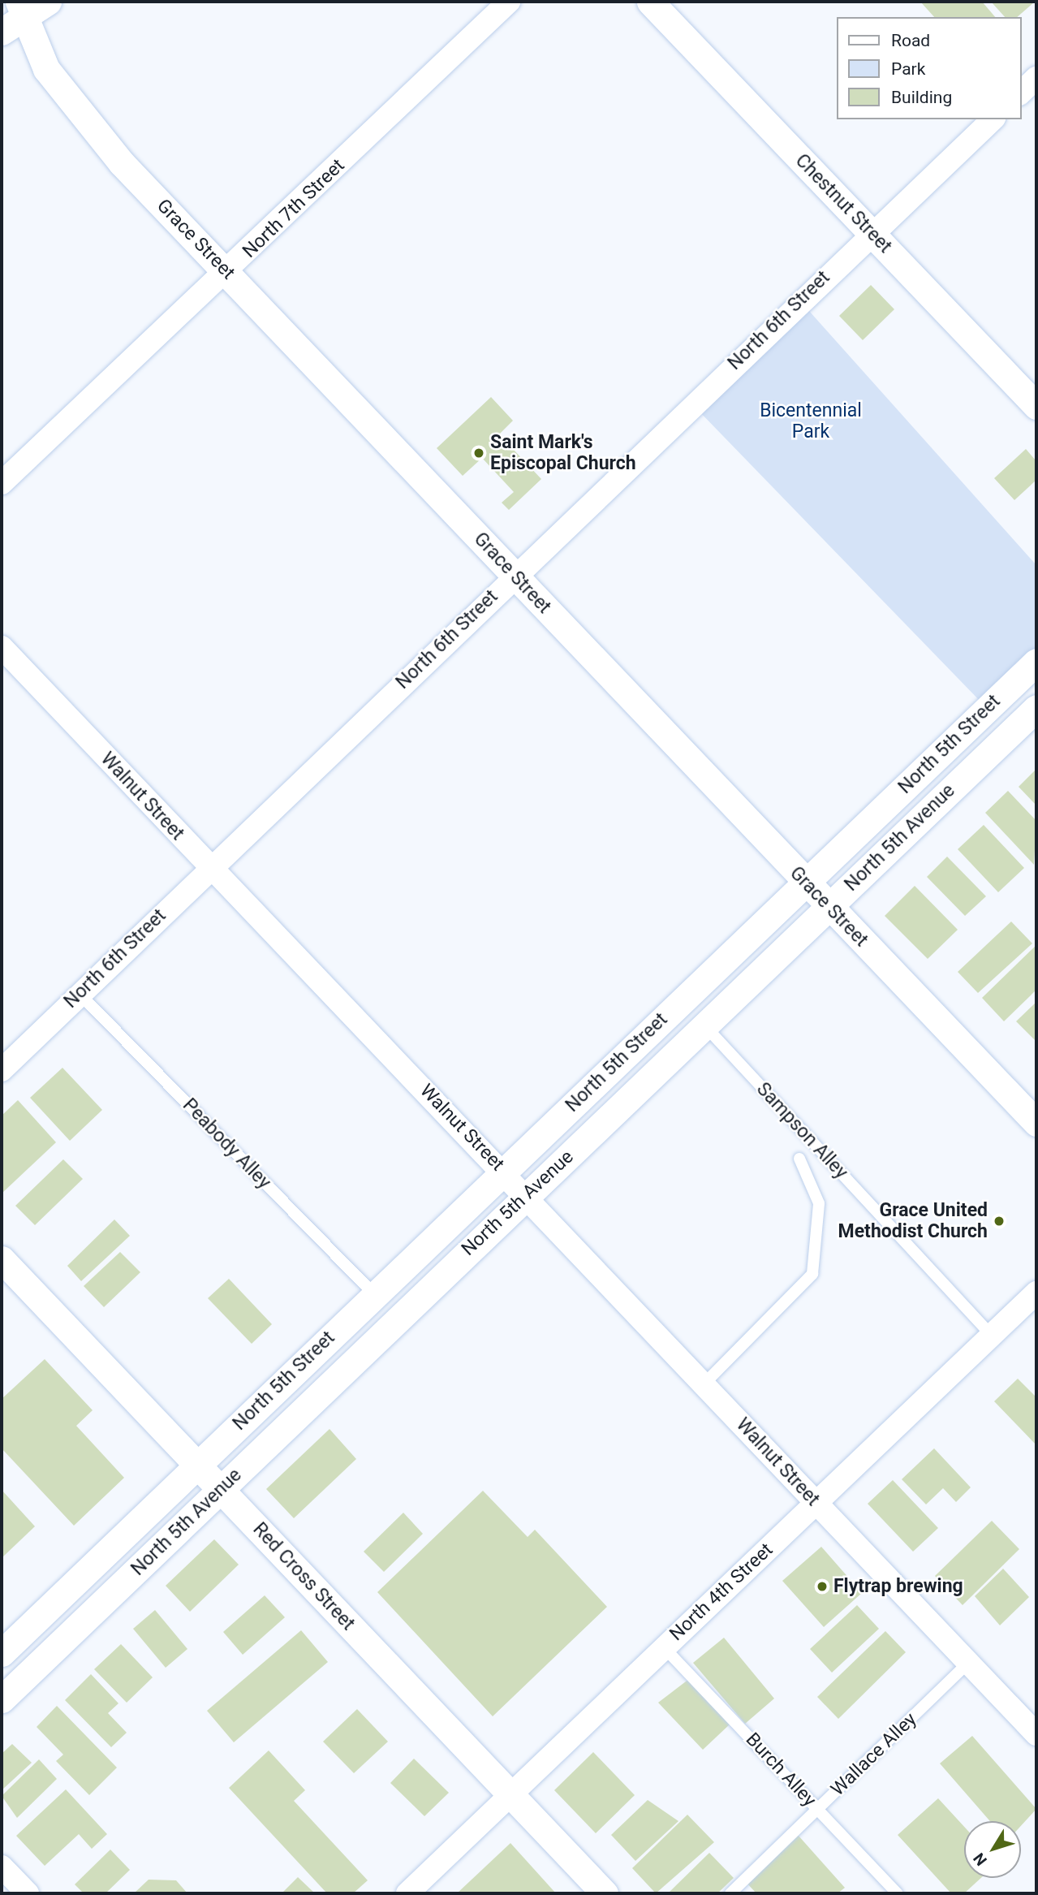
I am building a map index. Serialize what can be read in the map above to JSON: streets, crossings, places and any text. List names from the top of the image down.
{
  "streets": {
    "street": [
      "Chestnut Street",
      "North 7th Street",
      "Grace Street",
      "North 6th Street",
      "North 5th Street",
      "Walnut Street",
      "North 5th Avenue",
      "Red Cross Street",
      "North 4th Street"
    ],
    "lane": [
      "Sampson Alley",
      "Peabody Alley",
      "Wallace Alley",
      "Burch Alley"
    ]
  },
  "crossings": [
    ["Chestnut Street", "North 6th Street"],
    ["North 7th Street", "Grace Street"],
    ["Grace Street", "North 6th Street"],
    ["Grace Street", "North 5th Street"],
    ["Grace Street", "North 5th Avenue"],
    ["North 6th Street", "Walnut Street"],
    ["North 6th Street", "Peabody Alley"],
    ["North 5th Street", "Walnut Street"],
    ["North 5th Street", "North 5th Avenue"],
    ["North 5th Street", "Peabody Alley"],
    ["North 5th Street", "Red Cross Street"],
    ["Walnut Street", "North 5th Avenue"],
    ["Walnut Street", "North 4th Street"],
    ["Walnut Street", "Wallace Alley"],
    ["North 5th Avenue", "Sampson Alley"],
    ["North 5th Avenue", "Red Cross Street"],
    ["Sampson Alley", "North 4th Street"],
    ["Red Cross Street", "North 4th Street"],
    ["North 4th Street", "Burch Alley"],
    ["Wallace Alley", "Burch Alley"]
  ],
  "parks": ["Bicentennial Park"],
  "places": ["Saint Mark's Episcopal Church", "Grace United Methodist Church", "Flytrap brewing"],
  "legend": ["Road", "Park", "Building"],
  "north": "bottom left"
}
